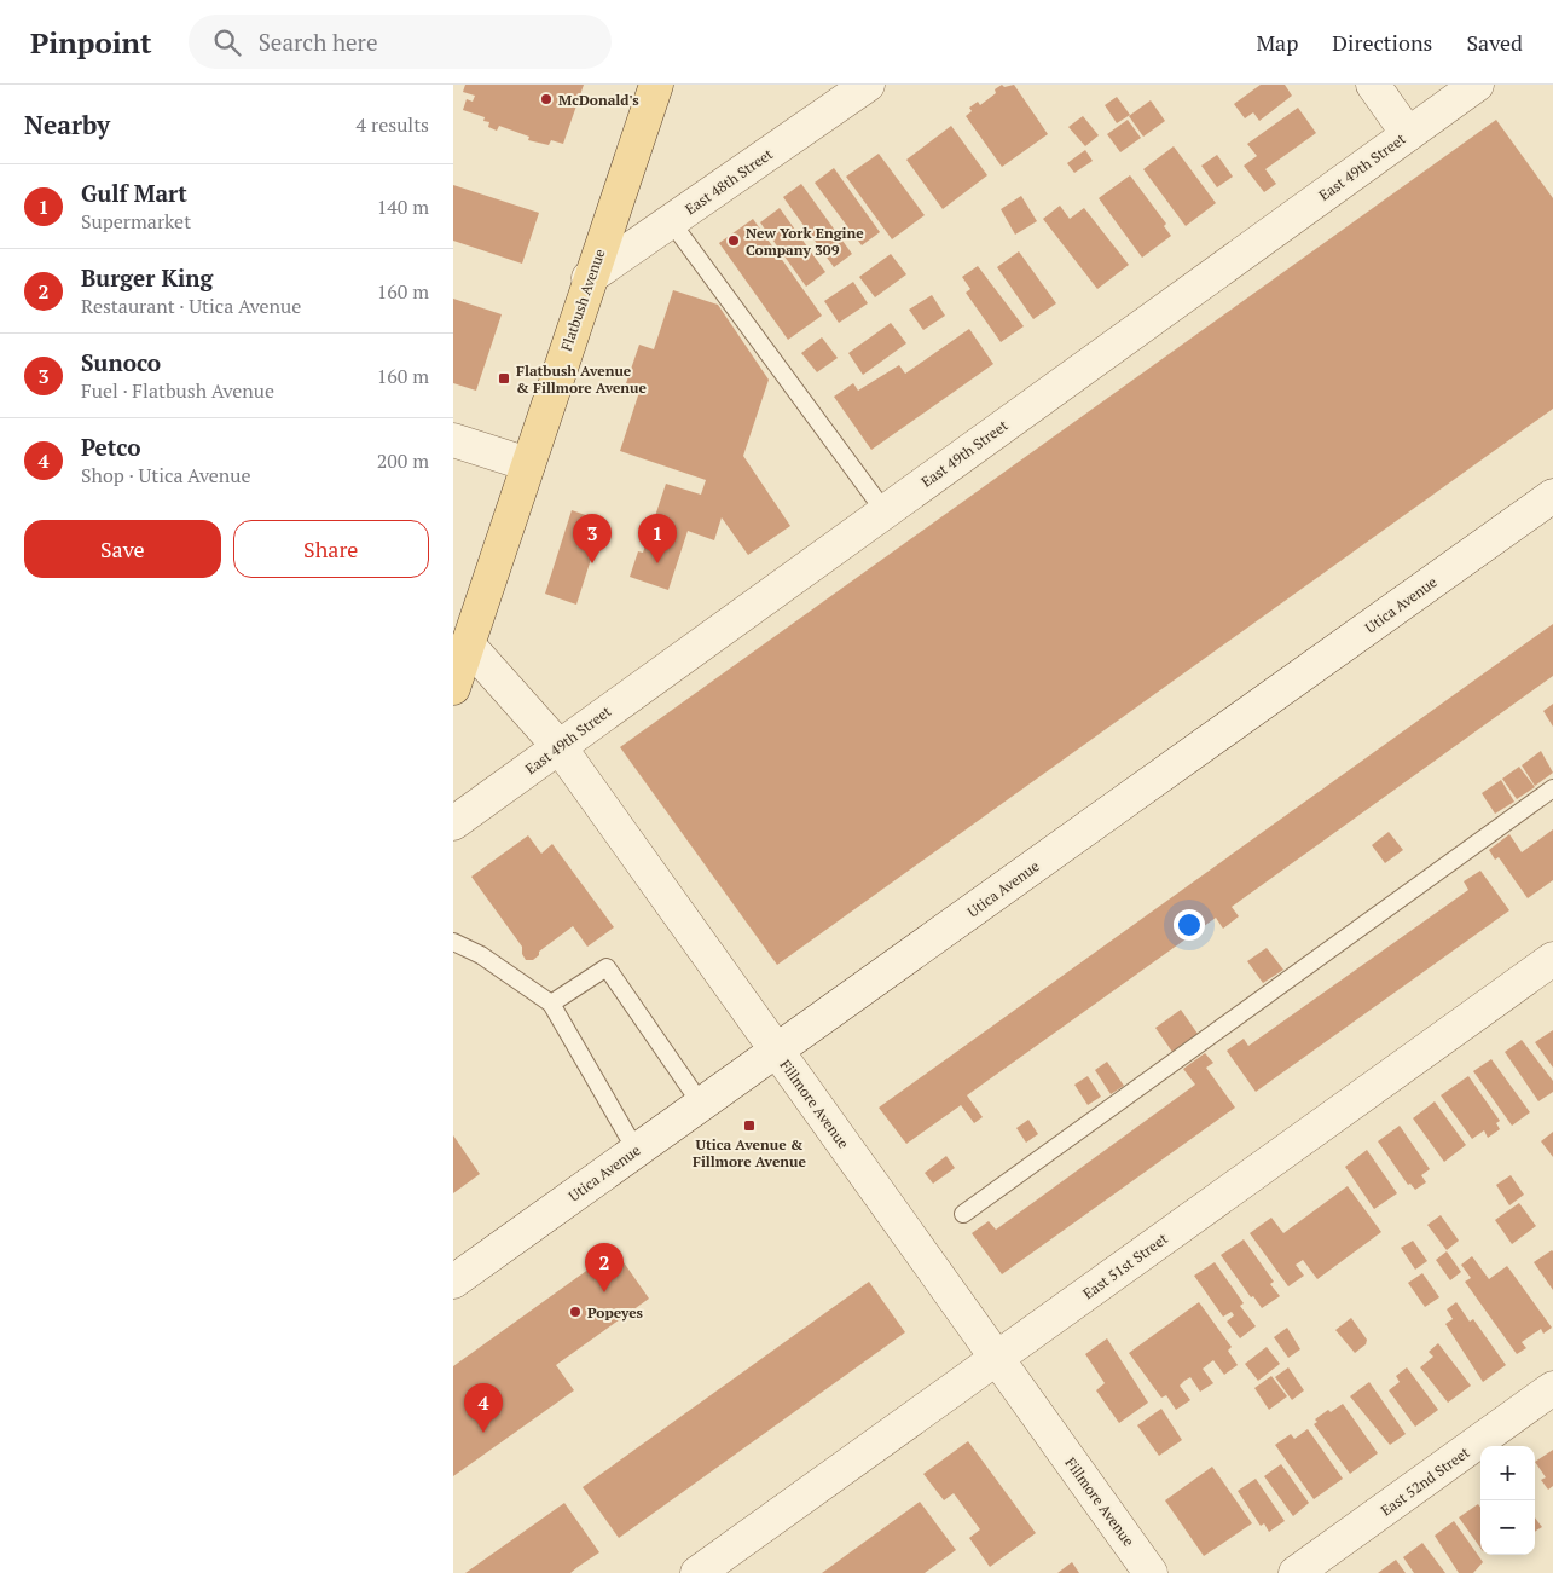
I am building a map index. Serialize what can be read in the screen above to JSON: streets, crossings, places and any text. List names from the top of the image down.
{
  "streets": {
    "main road": ["Flatbush Avenue"],
    "street": [
      "East 49th Street",
      "East 48th Street",
      "Utica Avenue",
      "Fillmore Avenue",
      "East 51st Street",
      "East 52nd Street"
    ]
  },
  "crossings": [
    ["East 49th Street", "Fillmore Avenue"],
    ["East 48th Street", "Flatbush Avenue"],
    ["Flatbush Avenue", "Fillmore Avenue"],
    ["Utica Avenue", "Fillmore Avenue"],
    ["Fillmore Avenue", "East 51st Street"]
  ],
  "places": {
    "other": ["McDonald's", "New York Engine Company 309", "Popeyes"],
    "transit": ["Flatbush Avenue & Fillmore Avenue", "Utica Avenue & Fillmore Avenue"]
  },
  "page": {
    "header": "Pinpoint",
    "search": "Search here",
    "nav": ["Map", "Directions", "Saved"],
    "heading": ["Nearby", "4 results"],
    "list": [
      {
        "mark": "1",
        "name": "Gulf Mart",
        "note": "Supermarket",
        "value": "140 m"
      },
      {
        "mark": "2",
        "name": "Burger King",
        "note": "Restaurant · Utica Avenue",
        "value": "160 m"
      },
      {
        "mark": "3",
        "name": "Sunoco",
        "note": "Fuel · Flatbush Avenue",
        "value": "160 m"
      },
      {
        "mark": "4",
        "name": "Petco",
        "note": "Shop · Utica Avenue",
        "value": "200 m"
      }
    ],
    "buttons": ["Save", "Share"],
    "pins": [
      "1",
      "3",
      "2",
      "4"
    ],
    "map_buttons": ["+", "−"]
  }
}
